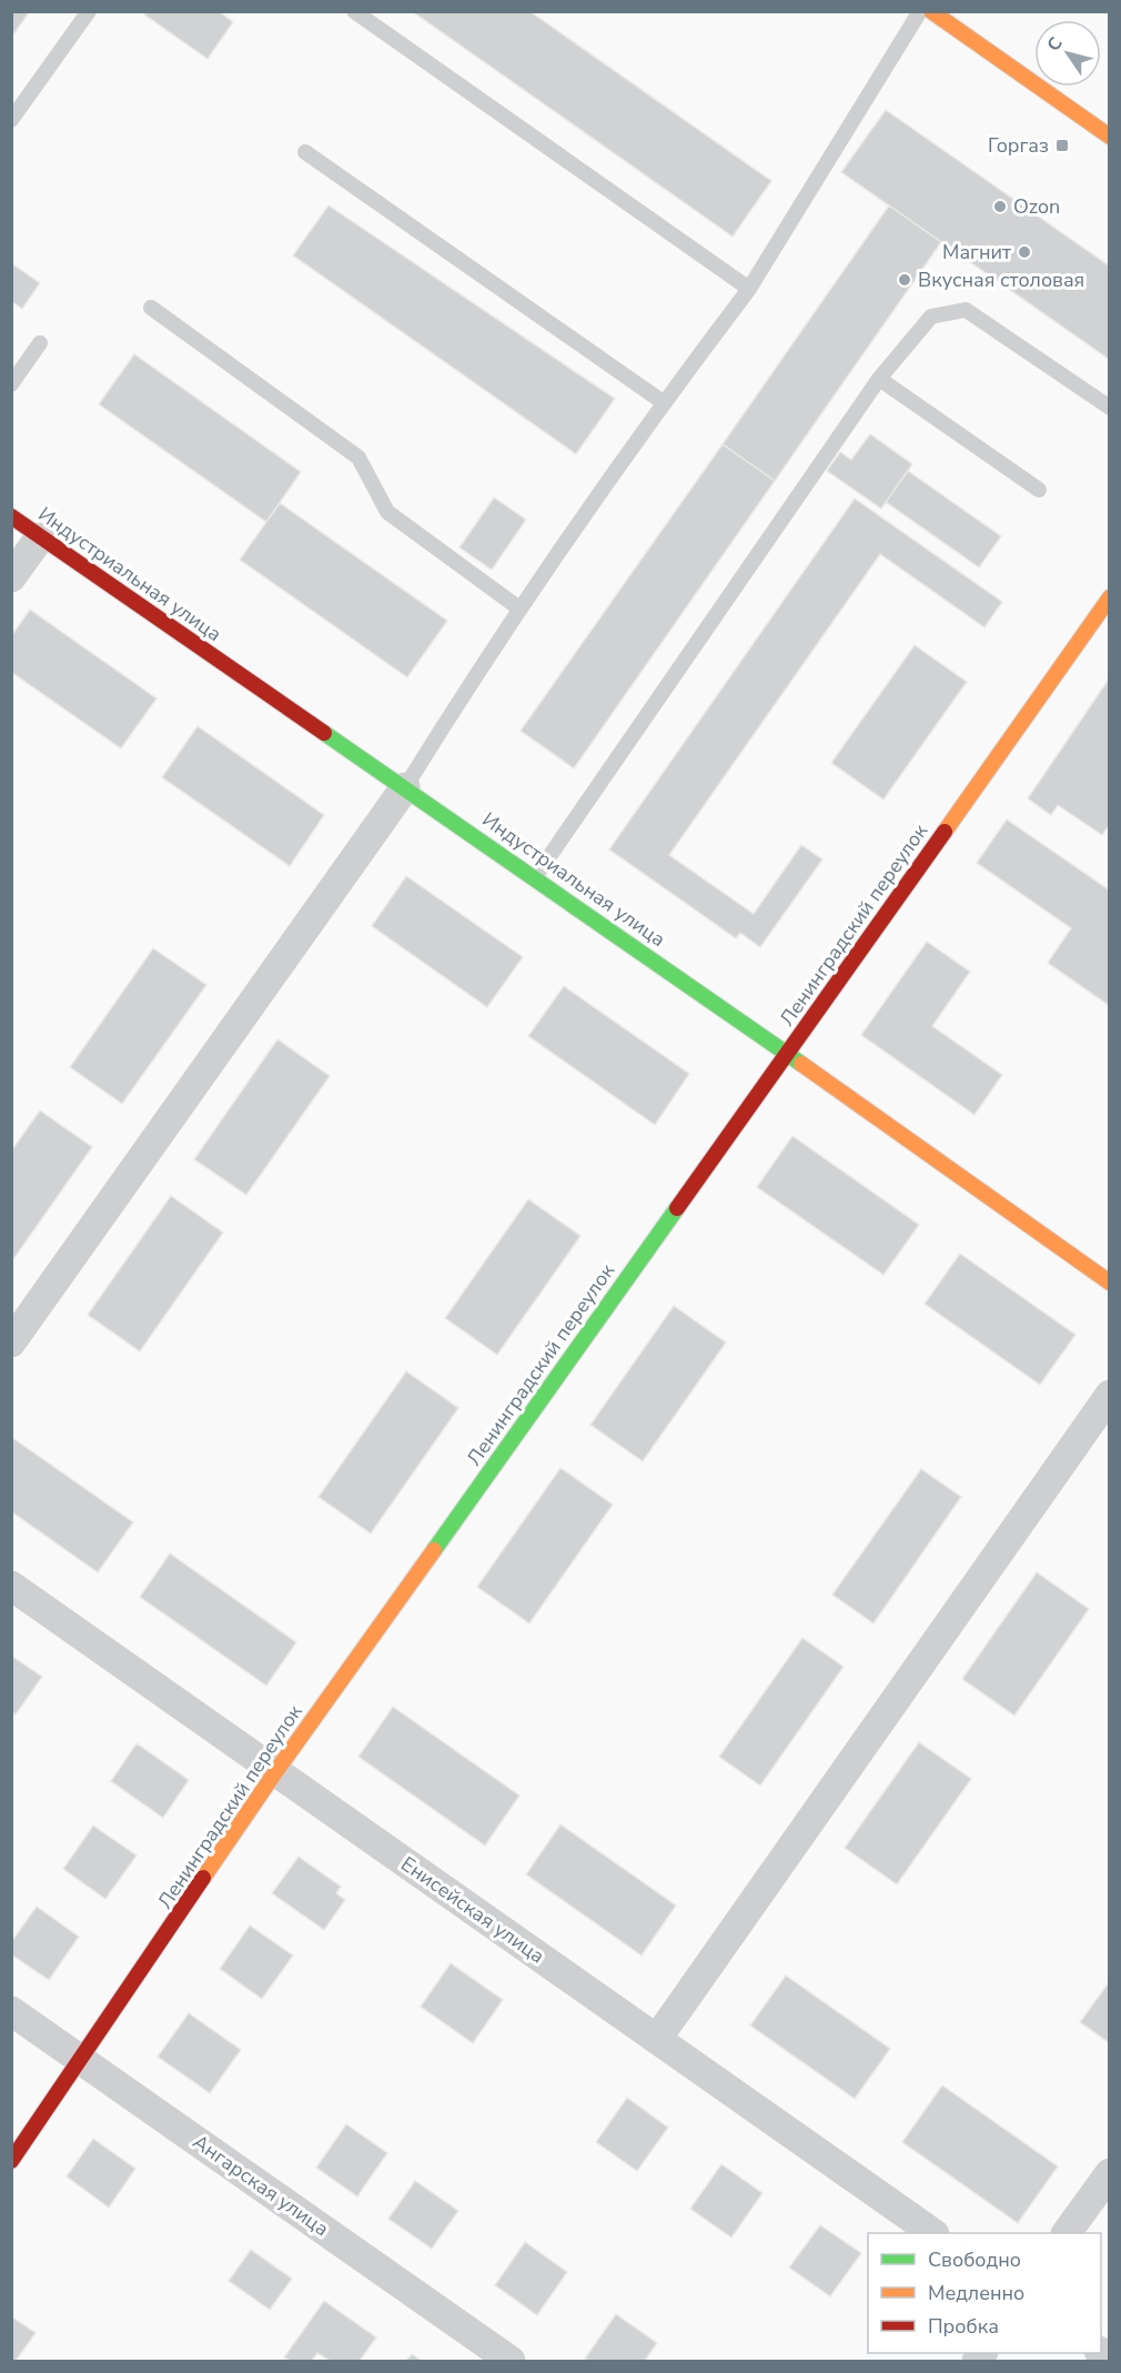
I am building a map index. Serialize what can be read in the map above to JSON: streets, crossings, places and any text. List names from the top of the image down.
{
  "streets": {
    "street": [
      "Индустриальная улица",
      "Ленинградский переулок",
      "Енисейская улица",
      "Ангарская улица"
    ]
  },
  "crossings": [
    ["Индустриальная улица", "Ленинградский переулок"],
    ["Ленинградский переулок", "Енисейская улица"],
    ["Ленинградский переулок", "Ангарская улица"]
  ],
  "places": {
    "transit": ["Горгаз"],
    "other": ["Ozon", "Магнит", "Вкусная столовая"]
  },
  "legend": ["Свободно", "Медленно", "Пробка"],
  "north": "top left"
}
